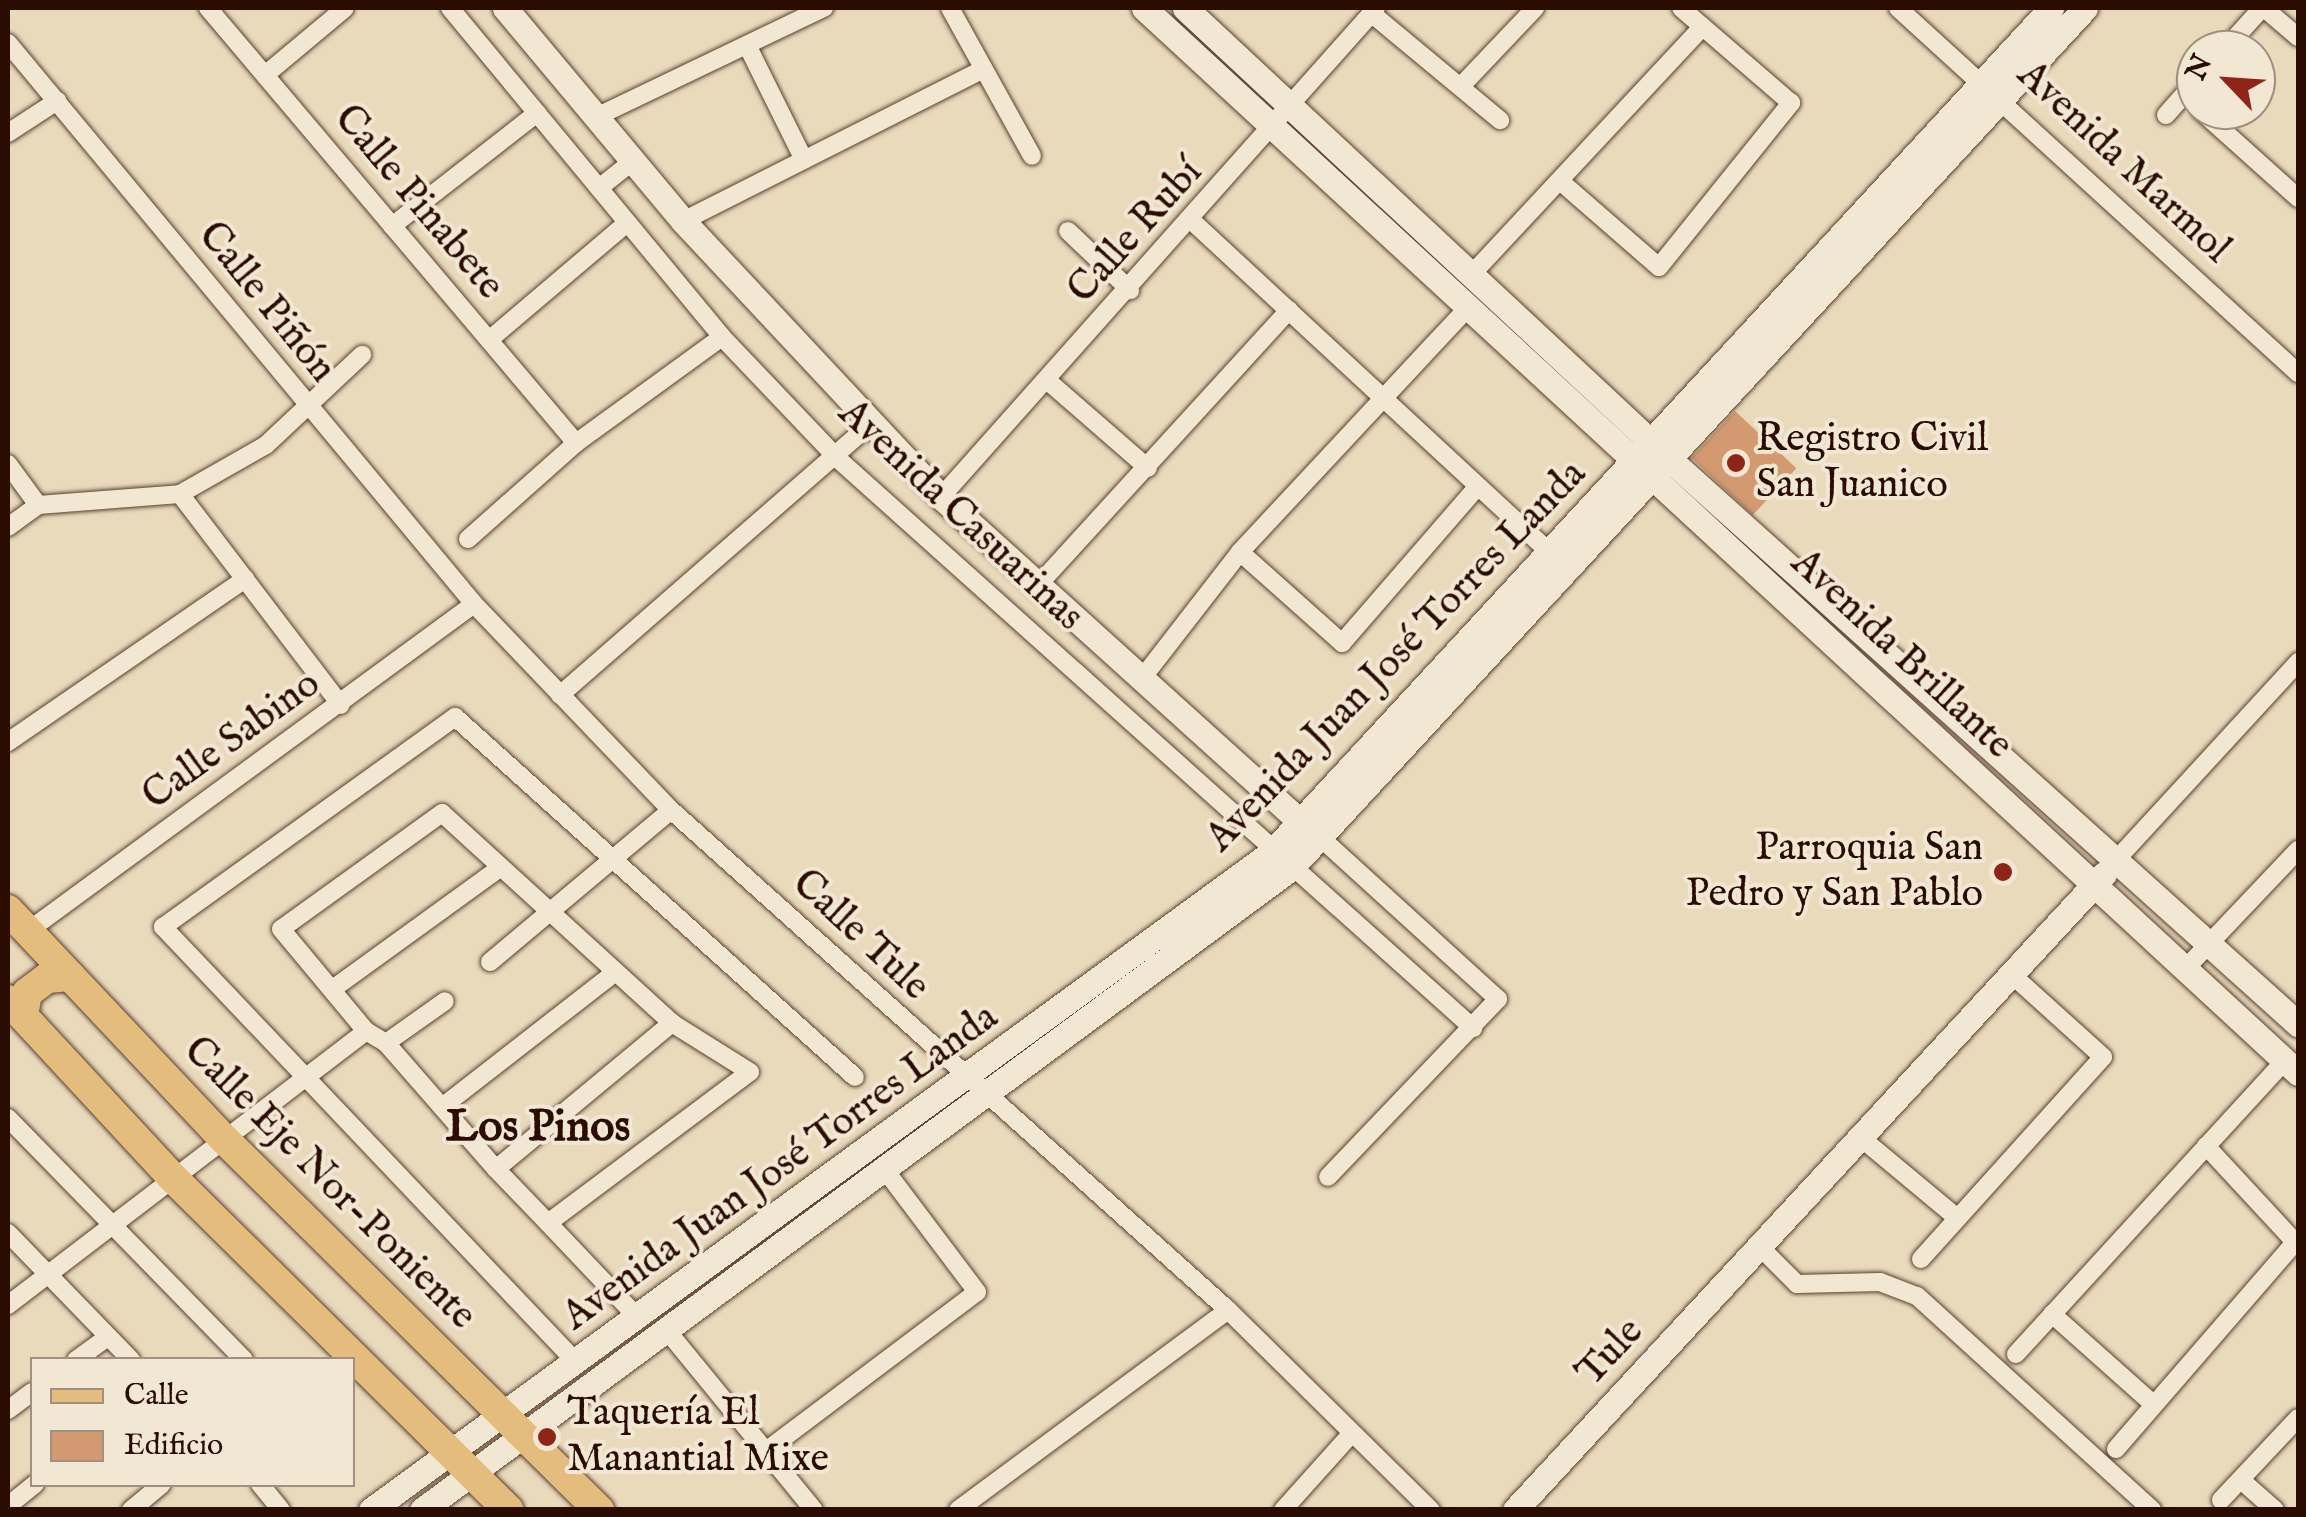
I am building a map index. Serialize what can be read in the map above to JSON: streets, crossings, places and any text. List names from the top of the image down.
{
  "streets": {
    "main road": [
      "Avenida Casuarinas",
      "Avenida Brillante",
      "Avenida Juan José Torres Landa",
      "Calle Eje Nor-Poniente",
      "Tule"
    ],
    "street": [
      "Avenida Marmol",
      "Calle Pinabete",
      "Calle Rubí",
      "Calle Piñón",
      "Calle Sabino",
      "Calle Tule"
    ]
  },
  "crossings": [
    ["Avenida Marmol", "Avenida Juan José Torres Landa"],
    ["Calle Rubí", "Avenida Casuarinas"],
    ["Calle Rubí", "Avenida Brillante"],
    ["Calle Piñón", "Calle Sabino"],
    ["Calle Piñón", "Calle Tule"],
    ["Avenida Casuarinas", "Avenida Juan José Torres Landa"],
    ["Avenida Brillante", "Avenida Juan José Torres Landa"],
    ["Avenida Brillante", "Tule"],
    ["Avenida Juan José Torres Landa", "Calle Tule"],
    ["Avenida Juan José Torres Landa", "Calle Eje Nor-Poniente"],
    ["Calle Sabino", "Calle Tule"],
    ["Calle Sabino", "Calle Eje Nor-Poniente"]
  ],
  "districts": ["Los Pinos"],
  "places": ["Registro Civil San Juanico", "Parroquia San Pedro y San Pablo", "Taquería El Manantial Mixe"],
  "legend": ["Calle", "Edificio"],
  "north": "top left"
}
